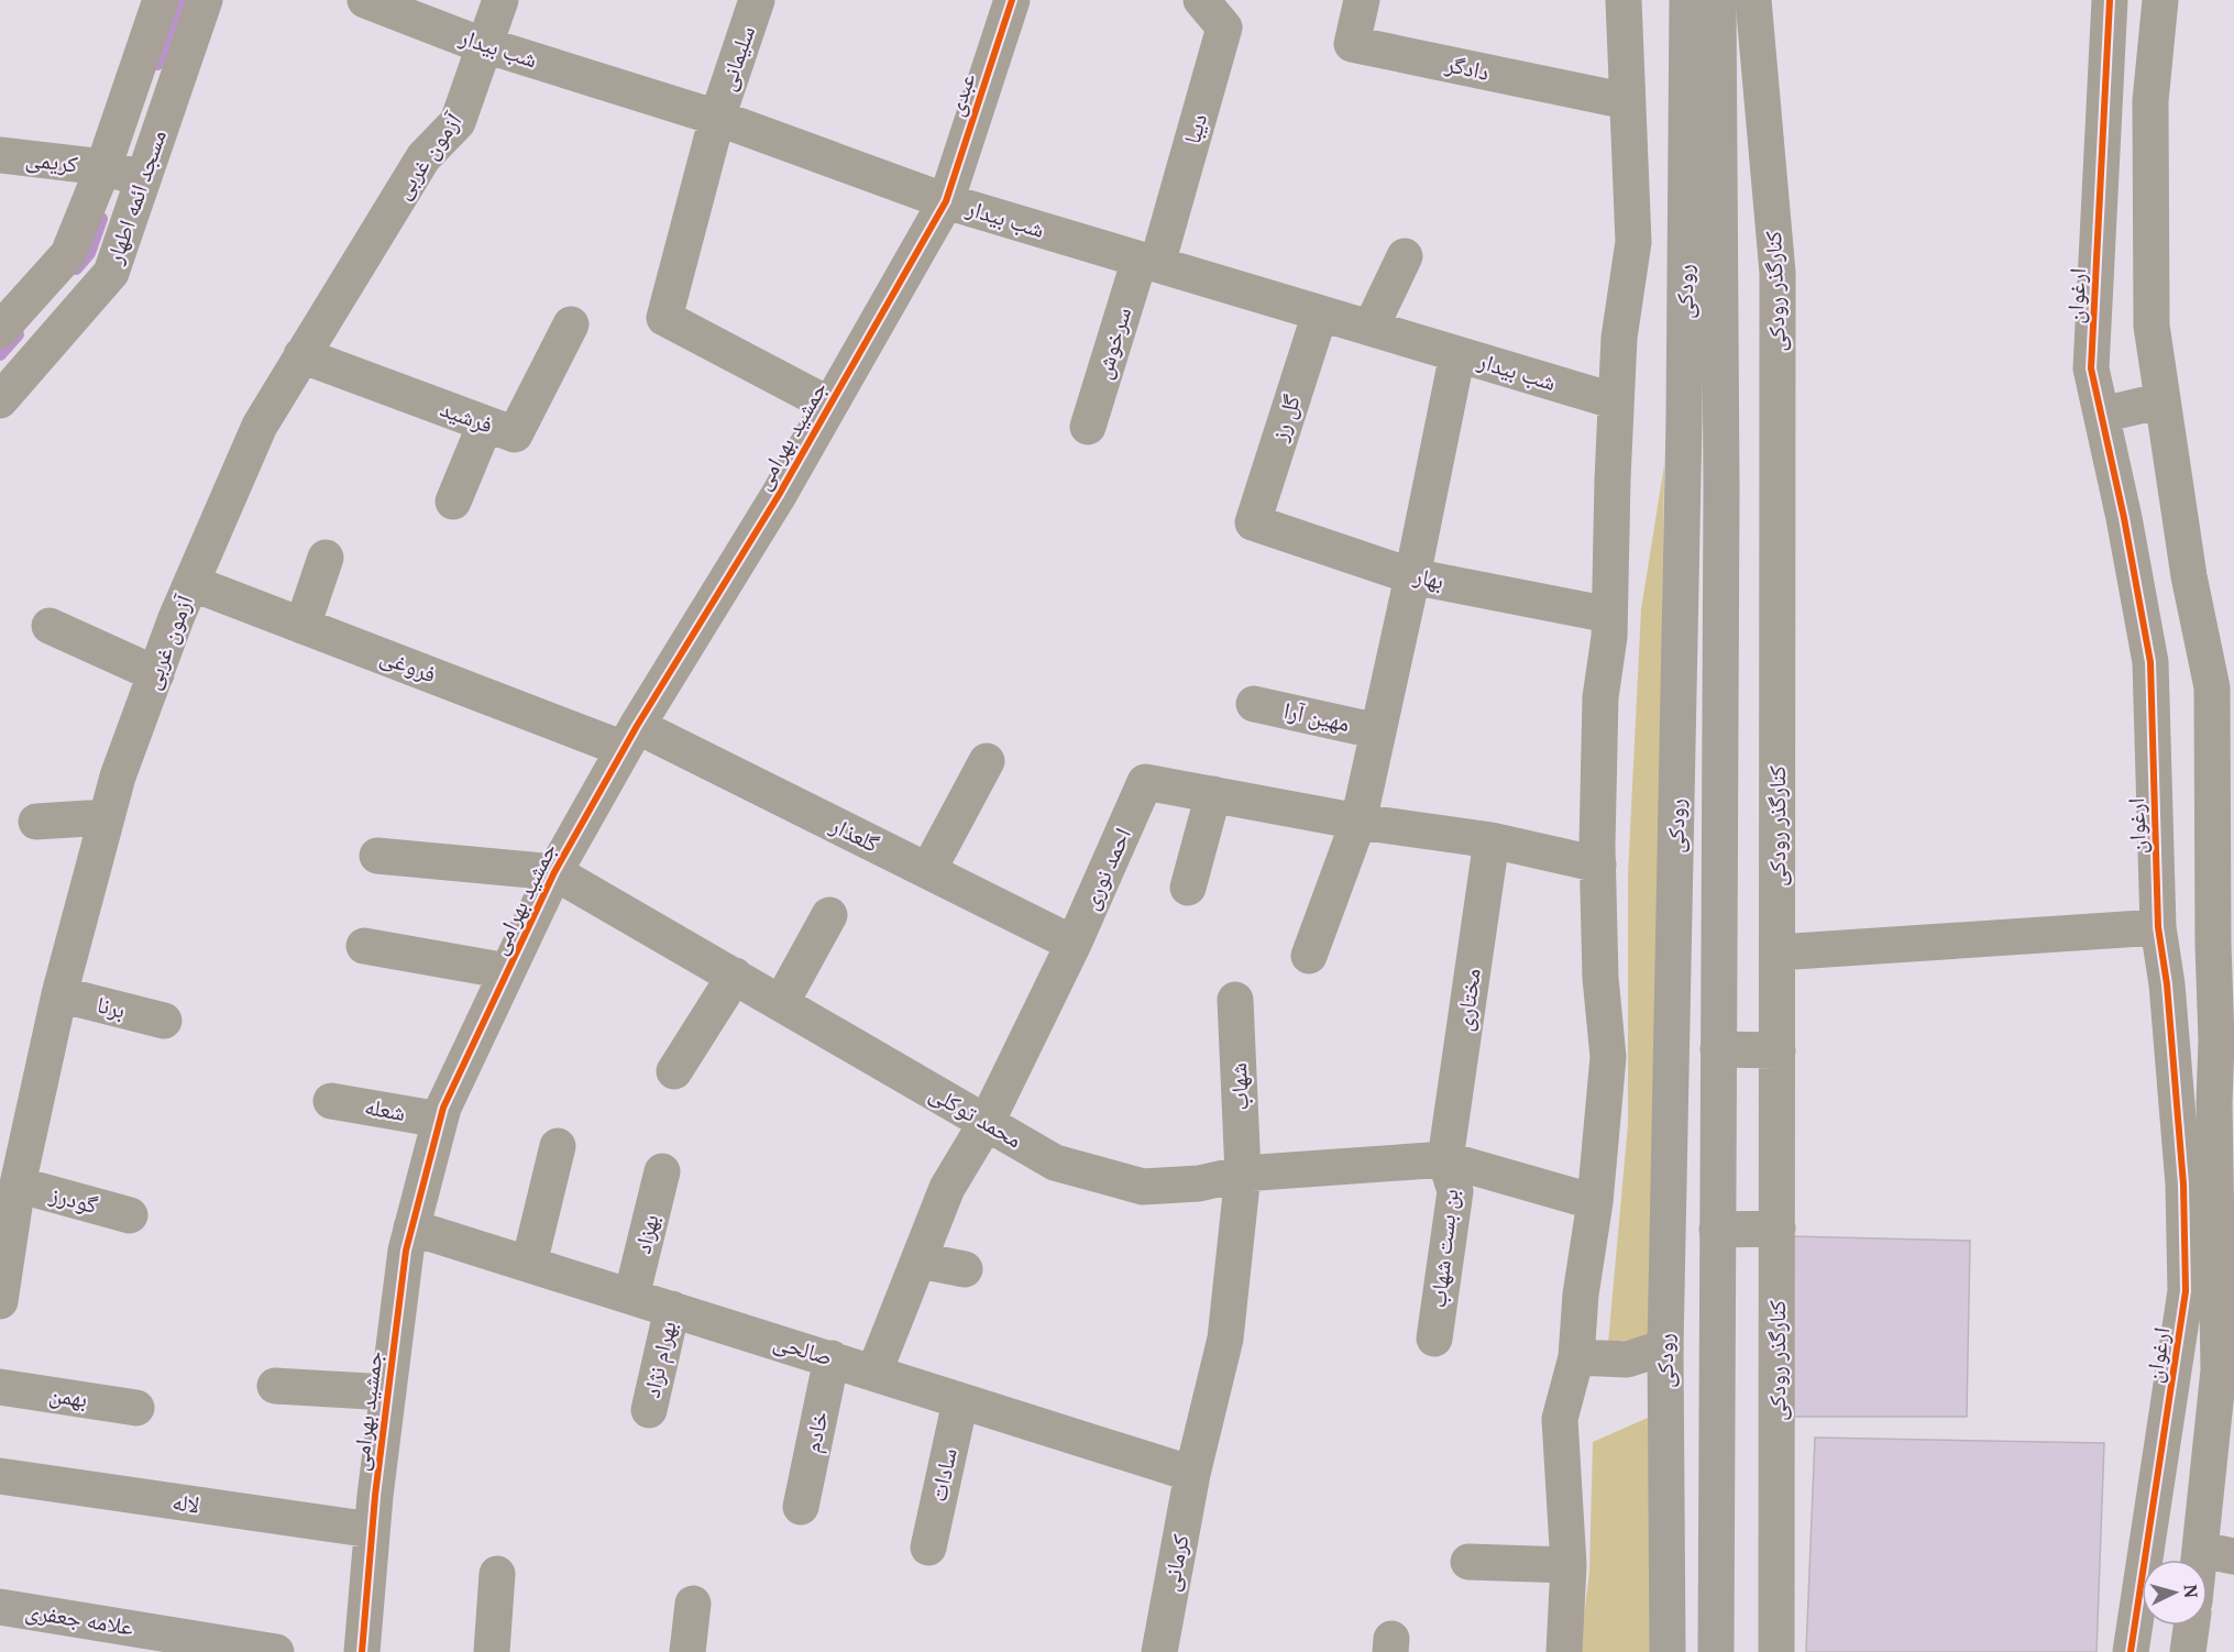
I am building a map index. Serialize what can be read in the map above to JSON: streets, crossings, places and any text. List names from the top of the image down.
{
  "streets": {
    "main road": ["رودکی", "علامه جعفری"],
    "street": [
      "شب بیدار",
      "سلیمانی",
      "دادگر",
      "عبدی",
      "دیبا",
      "آزمون غربی",
      "کریمی",
      "مسجد ائمه اطهار",
      "کنارگذر رودکی",
      "ارغوان",
      "سرخوش",
      "فرشید",
      "گل رز",
      "جمشید بهرامی",
      "بهار",
      "فروغی",
      "مهین آرا",
      "گلعذار",
      "احمد نوری",
      "مختاری",
      "برنا",
      "شهاب",
      "شعله",
      "محمد توکلی",
      "گودرز",
      "بهزاد",
      "بن بست شهاب",
      "صالحی",
      "بهرام نژاد",
      "بهمن",
      "خادم",
      "سادات",
      "لاله",
      "کرمانی"
    ]
  },
  "crossings": [
    ["شب بیدار", "سلیمانی"],
    ["شب بیدار", "عبدی"],
    ["شب بیدار", "دیبا"],
    ["شب بیدار", "آزمون غربی"],
    ["شب بیدار", "سرخوش"],
    ["شب بیدار", "گل رز"],
    ["شب بیدار", "جمشید بهرامی"],
    ["سلیمانی", "جمشید بهرامی"],
    ["عبدی", "جمشید بهرامی"],
    ["دیبا", "سرخوش"],
    ["آزمون غربی", "فرشید"],
    ["آزمون غربی", "فروغی"],
    ["آزمون غربی", "برنا"],
    ["آزمون غربی", "گودرز"],
    ["کریمی", "مسجد ائمه اطهار"],
    ["گل رز", "بهار"],
    ["جمشید بهرامی", "فروغی"],
    ["جمشید بهرامی", "گلعذار"],
    ["جمشید بهرامی", "شعله"],
    ["جمشید بهرامی", "محمد توکلی"],
    ["جمشید بهرامی", "صالحی"],
    ["جمشید بهرامی", "لاله"],
    ["فروغی", "گلعذار"],
    ["گلعذار", "احمد نوری"],
    ["احمد نوری", "مختاری"],
    ["احمد نوری", "محمد توکلی"],
    ["احمد نوری", "صالحی"],
    ["مختاری", "محمد توکلی"],
    ["مختاری", "بن بست شهاب"],
    ["شهاب", "محمد توکلی"],
    ["شهاب", "صالحی"],
    ["شهاب", "کرمانی"],
    ["محمد توکلی", "بن بست شهاب"],
    ["بهزاد", "صالحی"],
    ["صالحی", "بهرام نژاد"],
    ["صالحی", "خادم"],
    ["صالحی", "سادات"],
    ["صالحی", "کرمانی"]
  ],
  "north": "right"
}
